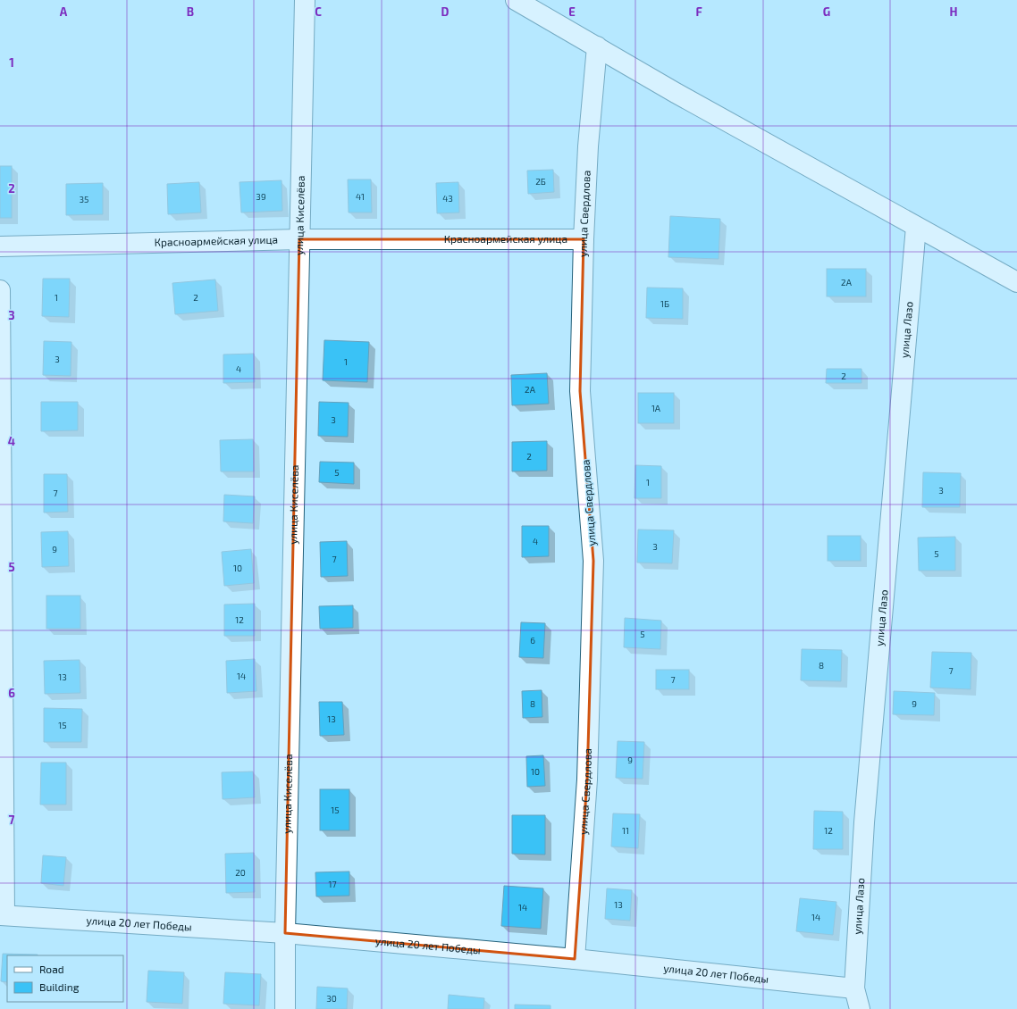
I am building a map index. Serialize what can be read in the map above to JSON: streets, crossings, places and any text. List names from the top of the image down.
{
  "streets": {
    "street": [
      "улица Свердлова",
      "улица Киселёва",
      "Красноармейская улица",
      "улица Лазо",
      "улица 20 лет Победы"
    ]
  },
  "crossings": [
    ["улица Свердлова", "Красноармейская улица"],
    ["улица Свердлова", "улица 20 лет Победы"],
    ["улица Киселёва", "Красноармейская улица"],
    ["улица Киселёва", "улица 20 лет Победы"],
    ["улица Лазо", "улица 20 лет Победы"]
  ],
  "house_numbers": [
    "2Б",
    "39",
    "41",
    "43",
    "35",
    "2А",
    "1",
    "2",
    "1Б",
    "3",
    "1",
    "4",
    "2",
    "2А",
    "1А",
    "3",
    "2",
    "5",
    "1",
    "3",
    "7",
    "4",
    "3",
    "9",
    "5",
    "7",
    "10",
    "12",
    "5",
    "6",
    "8",
    "7",
    "14",
    "13",
    "7",
    "8",
    "9",
    "13",
    "15",
    "9",
    "10",
    "15",
    "11",
    "12",
    "20",
    "17",
    "13",
    "14",
    "14",
    "30"
  ],
  "legend": ["Road", "Building"],
  "grid": {
    "columns": [
      "A",
      "B",
      "C",
      "D",
      "E",
      "F",
      "G",
      "H"
    ],
    "rows": [
      "1",
      "2",
      "3",
      "4",
      "5",
      "6",
      "7"
    ]
  }
}
